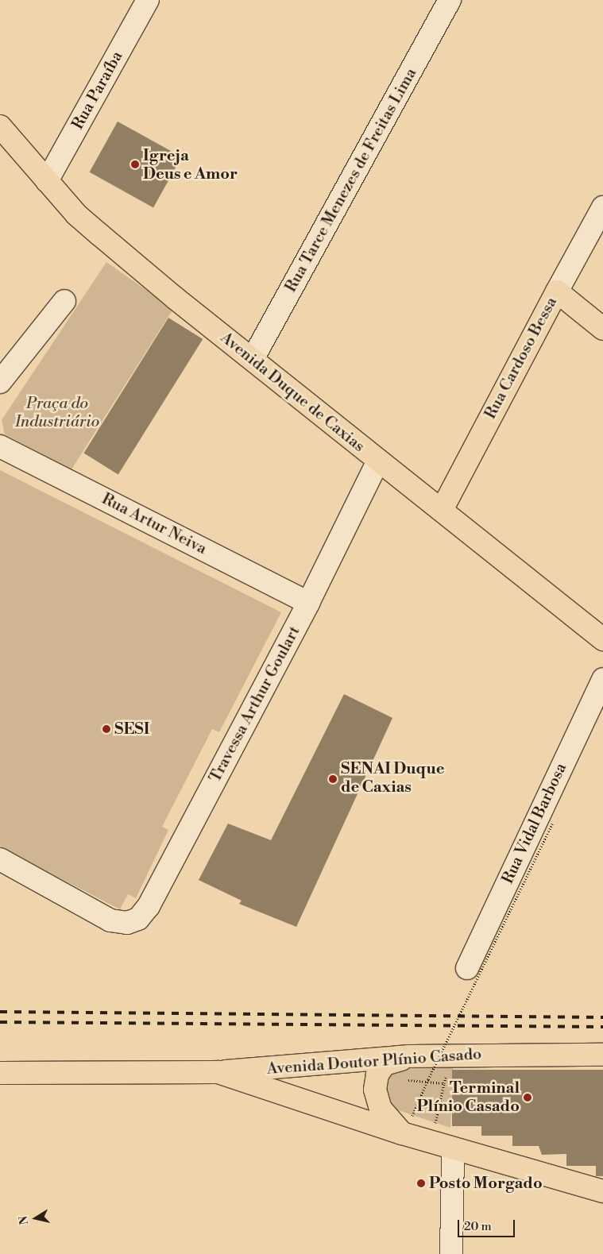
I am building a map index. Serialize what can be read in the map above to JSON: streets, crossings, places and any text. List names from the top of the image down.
{
  "streets": {
    "main road": ["Rua Cardoso Bessa", "Avenida Duque de Caxias", "Avenida Doutor Plínio Casado"],
    "street": [
      "Rua Paraíba",
      "Rua Tarce Menezes de Freitas Lima",
      "Rua Artur Neiva",
      "Travessa Arthur Goulart",
      "Rua Vidal Barbosa"
    ]
  },
  "crossings": [
    ["Rua Paraíba", "Avenida Duque de Caxias"],
    ["Rua Tarce Menezes de Freitas Lima", "Avenida Duque de Caxias"],
    ["Rua Cardoso Bessa", "Avenida Duque de Caxias"],
    ["Avenida Duque de Caxias", "Travessa Arthur Goulart"],
    ["Rua Artur Neiva", "Travessa Arthur Goulart"]
  ],
  "parks": ["Praça do Industriário"],
  "places": [
    "Igreja Deus e Amor",
    "SESI",
    "SENAI Duque de Caxias",
    "Terminal Plínio Casado",
    "Posto Morgado"
  ],
  "scale_bar": "20 m",
  "north": "left"
}
